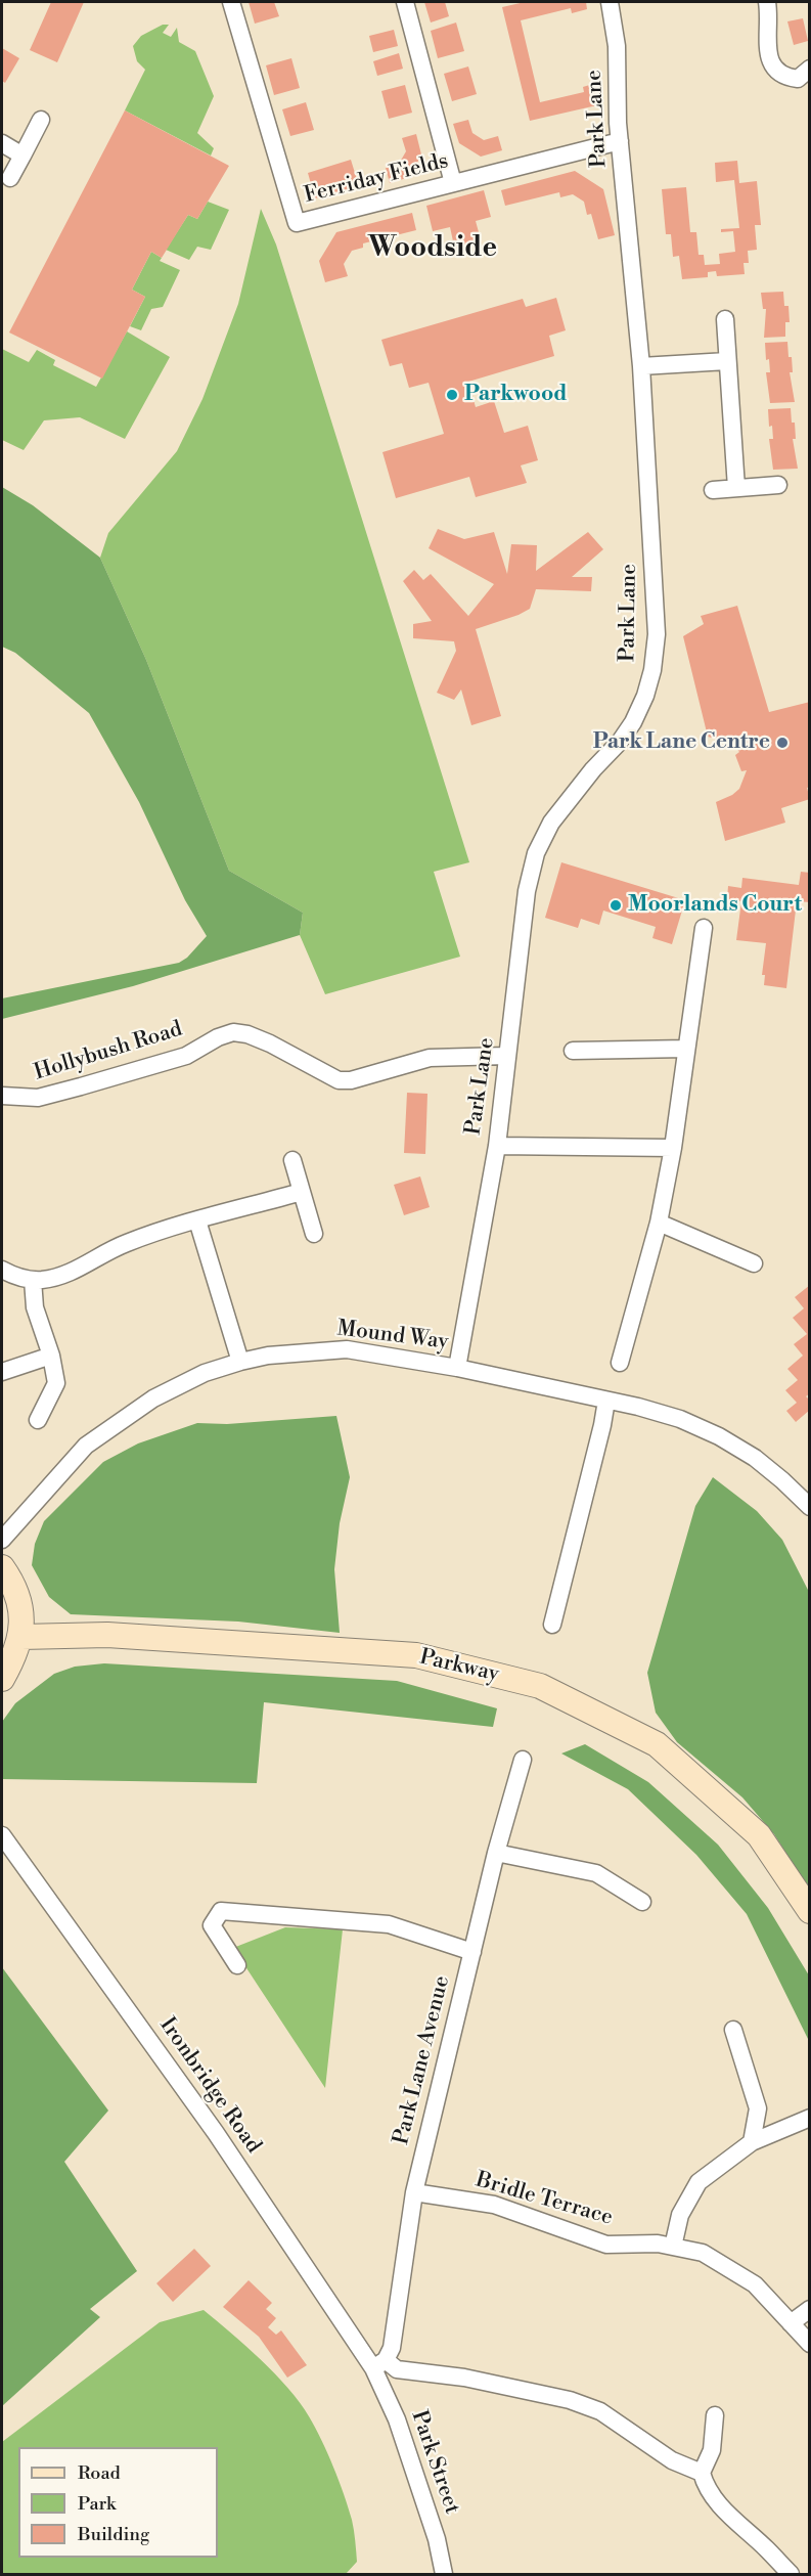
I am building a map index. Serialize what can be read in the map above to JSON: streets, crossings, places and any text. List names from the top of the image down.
{
  "streets": {
    "main road": ["Parkway"],
    "street": [
      "Park Lane",
      "Ferriday Fields",
      "Hollybush Road",
      "Mound Way",
      "Park Lane Avenue",
      "Ironbridge Road",
      "Bridle Terrace",
      "Park Street"
    ]
  },
  "crossings": [
    ["Park Lane", "Ferriday Fields"],
    ["Park Lane", "Hollybush Road"],
    ["Park Lane", "Mound Way"],
    ["Park Lane Avenue", "Ironbridge Road"],
    ["Park Lane Avenue", "Bridle Terrace"],
    ["Park Lane Avenue", "Park Street"],
    ["Ironbridge Road", "Park Street"]
  ],
  "districts": ["Woodside"],
  "places": ["Parkwood", "Park Lane Centre", "Moorlands Court"],
  "legend": ["Road", "Park", "Building"]
}
